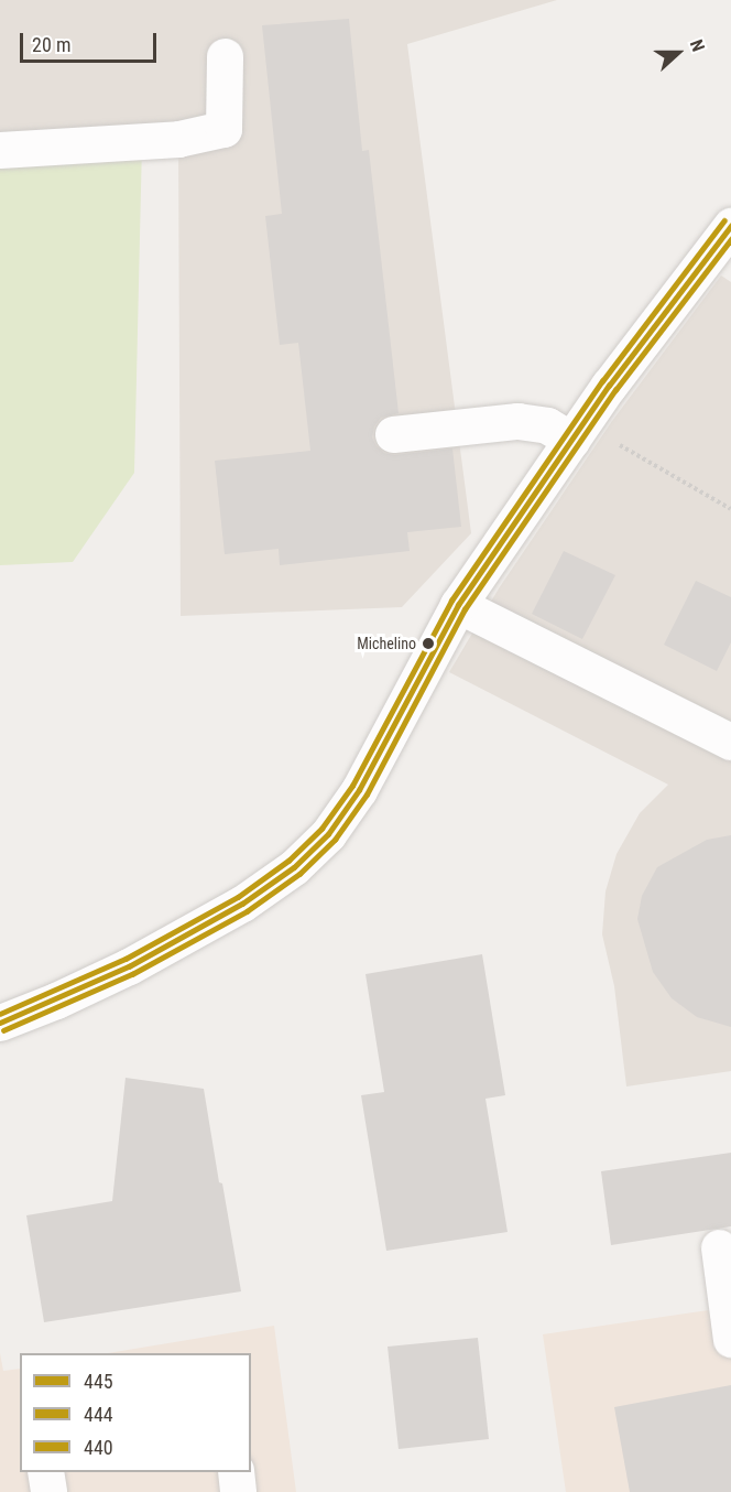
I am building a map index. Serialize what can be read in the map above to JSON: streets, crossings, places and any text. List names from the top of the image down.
{
  "places": ["Michelino"],
  "lines": ["transit line 440", "transit line 445", "transit line 444"],
  "legend": ["445", "444", "440"],
  "scale_bar": "20 m",
  "north": "right"
}
